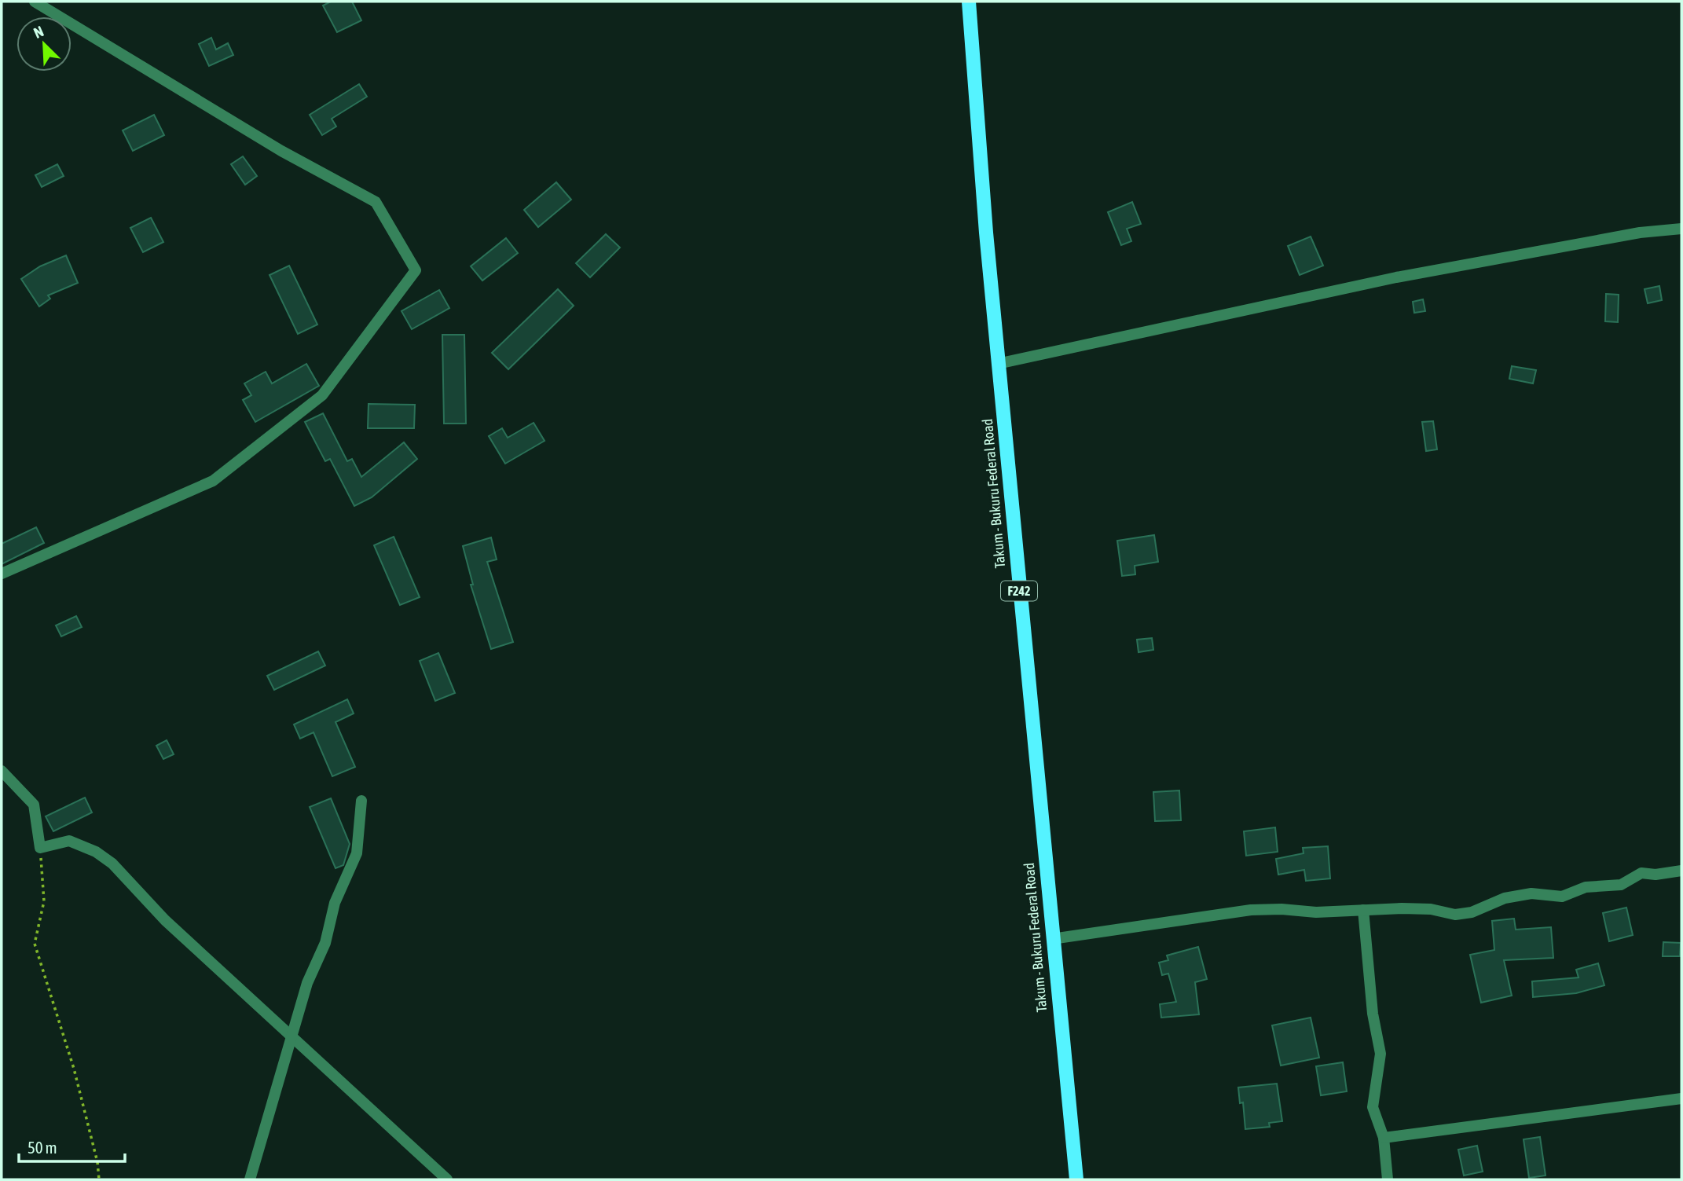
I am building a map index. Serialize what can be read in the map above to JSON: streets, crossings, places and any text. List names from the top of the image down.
{
  "streets": {
    "main road": ["Takum - Bukuru Federal Road", "F242"]
  },
  "scale_bar": "50 m",
  "north": "top left"
}
